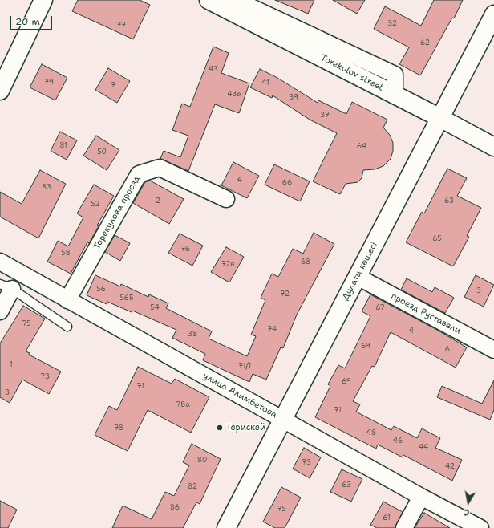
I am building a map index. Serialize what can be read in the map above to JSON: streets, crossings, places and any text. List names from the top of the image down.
{
  "streets": {
    "main road": ["Torekulov street", "Дулати көшесі"],
    "street": ["Торекулова проезд", "проезд Руставели", "улица Алимбетова"]
  },
  "crossings": [
    ["Torekulov street", "Дулати көшесі"],
    ["Торекулова проезд", "улица Алимбетова"],
    ["Дулати көшесі", "проезд Руставели"],
    ["Дулати көшесі", "улица Алимбетова"]
  ],
  "places": ["Терискей"],
  "house_numbers": [
    "32",
    "77",
    "62",
    "43",
    "79",
    "41",
    "7",
    "43а",
    "39",
    "37",
    "81",
    "64",
    "50",
    "4",
    "66",
    "83",
    "2",
    "63",
    "52",
    "65",
    "76",
    "58",
    "68",
    "72в",
    "56",
    "3",
    "72",
    "56Б",
    "54",
    "67",
    "75",
    "74",
    "4",
    "38",
    "69",
    "6",
    "1",
    "71/1",
    "73",
    "69",
    "71",
    "3",
    "78а",
    "71",
    "78",
    "48",
    "46",
    "44",
    "80",
    "73",
    "42",
    "63",
    "82",
    "86",
    "75",
    "61"
  ],
  "scale_bar": "20 m",
  "north": "bottom"
}
